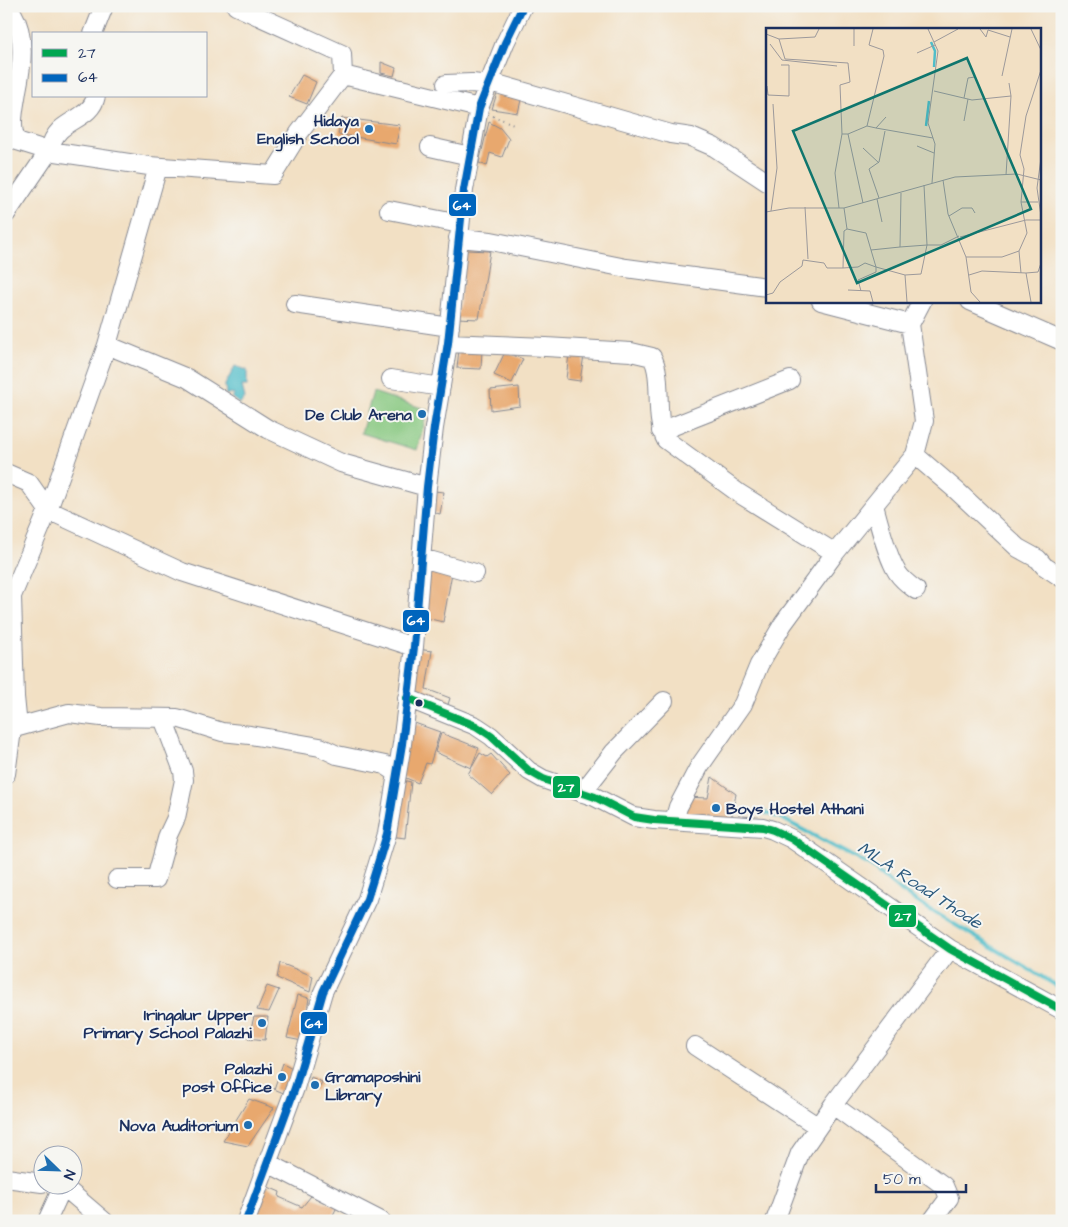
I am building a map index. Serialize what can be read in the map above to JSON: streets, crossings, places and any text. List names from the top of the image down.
{
  "water": ["MLA Road Thode"],
  "places": [
    "Hidaya English School",
    "De Club Arena",
    "Boys Hostel Athani",
    "Iringalur Upper Primary School Palazhi",
    "Palazhi post Office",
    "Gramaposhini Library",
    "Nova Auditorium"
  ],
  "lines": ["transit line 64", "transit line 27"],
  "legend": ["27", "64"],
  "scale_bar": "50 m",
  "north": "bottom right"
}
